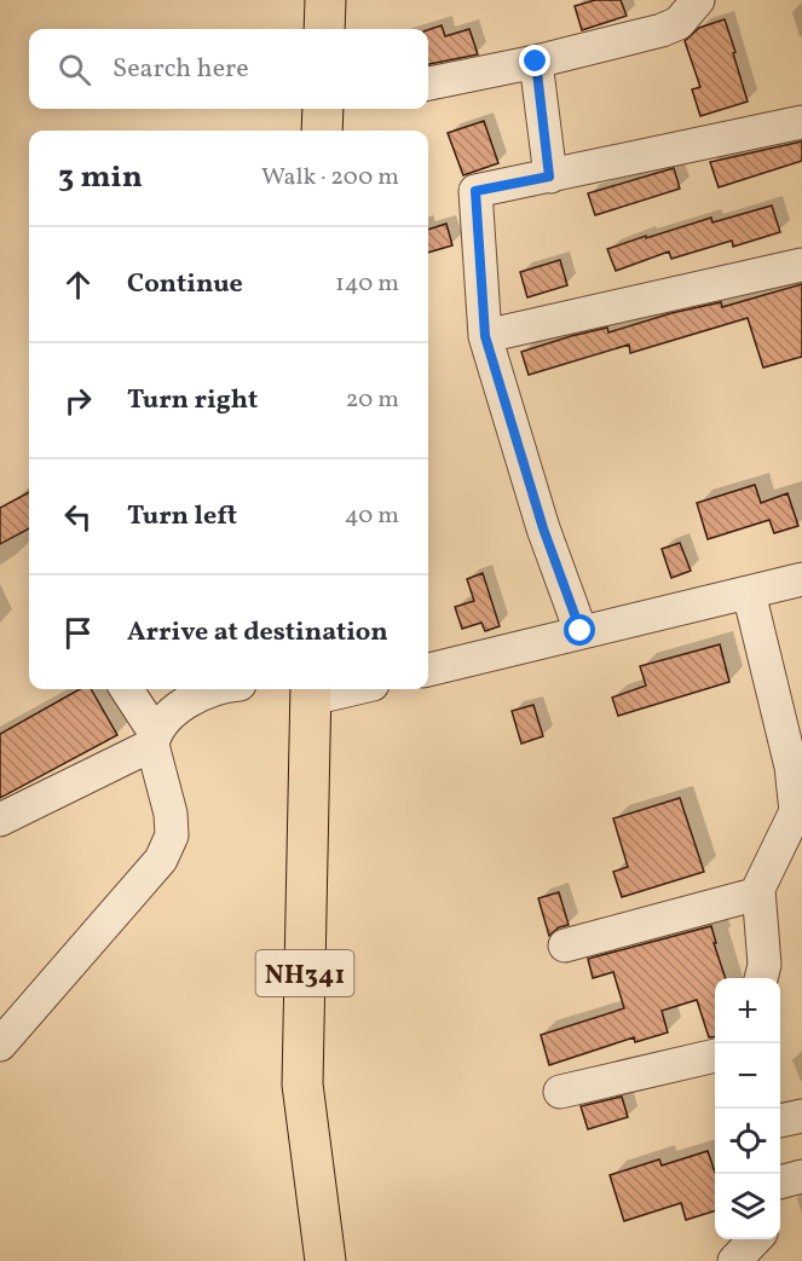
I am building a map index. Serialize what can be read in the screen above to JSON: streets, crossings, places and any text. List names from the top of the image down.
{
  "streets": {
    "highway": ["NH341"]
  },
  "page": {
    "search": "Search here",
    "heading": ["3 min", "Walk · 200 m"],
    "list": [
      ["Continue", "140 m"],
      ["Turn right", "20 m"],
      ["Turn left", "40 m"],
      "Arrive at destination"
    ],
    "map_buttons": ["+", "−"]
  }
}
